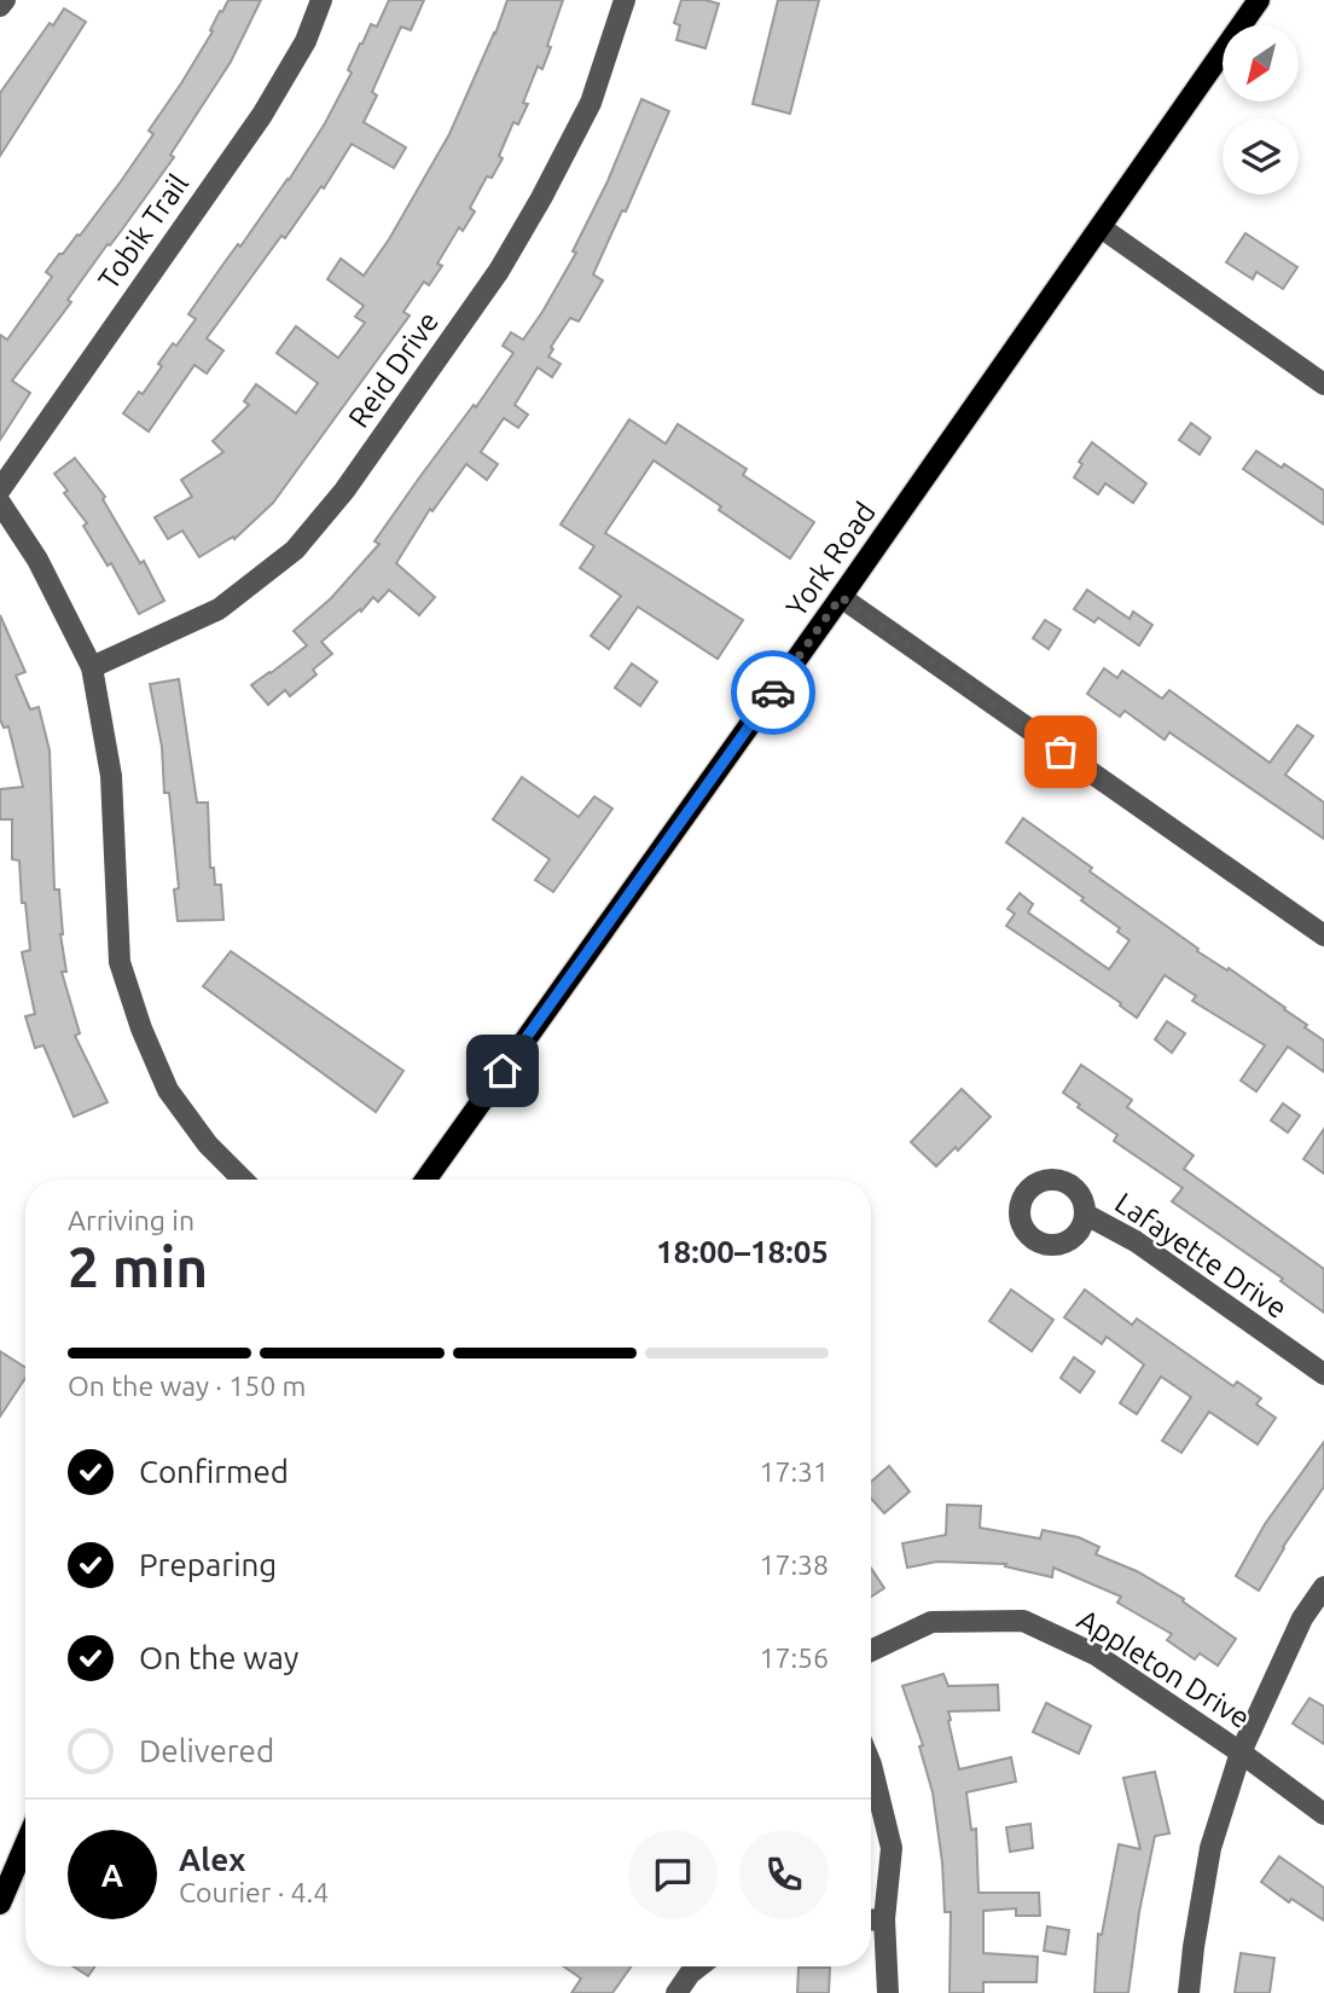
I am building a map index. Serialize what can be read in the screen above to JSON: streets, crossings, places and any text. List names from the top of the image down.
{
  "streets": {
    "main road": ["York Road"],
    "street": [
      "Tobik Trail",
      "Reid Drive",
      "Lafayette Drive",
      "Appleton Drive"
    ]
  },
  "north": "bottom left",
  "page": {
    "heading": ["2 min", "Arriving in", "18:00–18:05"],
    "panel": ["Alex", "Courier · 4.4"],
    "bar": "On the way · 150 m",
    "list": [
      ["Confirmed", "17:31"],
      ["Preparing", "17:38"],
      ["On the way", "17:56"],
      "Delivered"
    ],
    "round": "A"
  }
}
